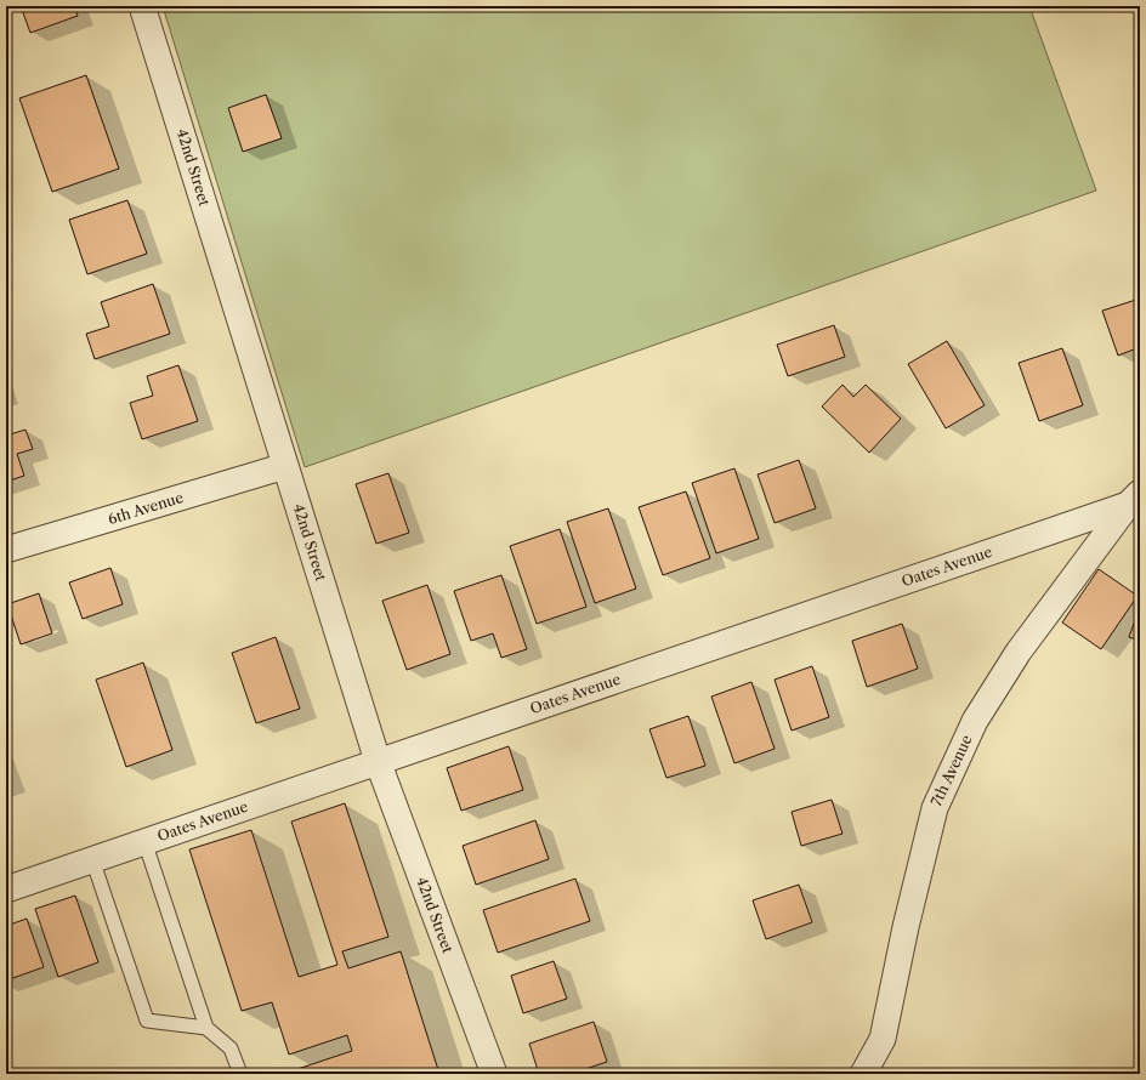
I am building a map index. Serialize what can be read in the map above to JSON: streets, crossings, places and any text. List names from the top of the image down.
{
  "streets": {
    "street": [
      "42nd Street",
      "6th Avenue",
      "Oates Avenue",
      "7th Avenue"
    ]
  },
  "crossings": [
    ["42nd Street", "6th Avenue"],
    ["42nd Street", "Oates Avenue"],
    ["Oates Avenue", "7th Avenue"]
  ]
}
